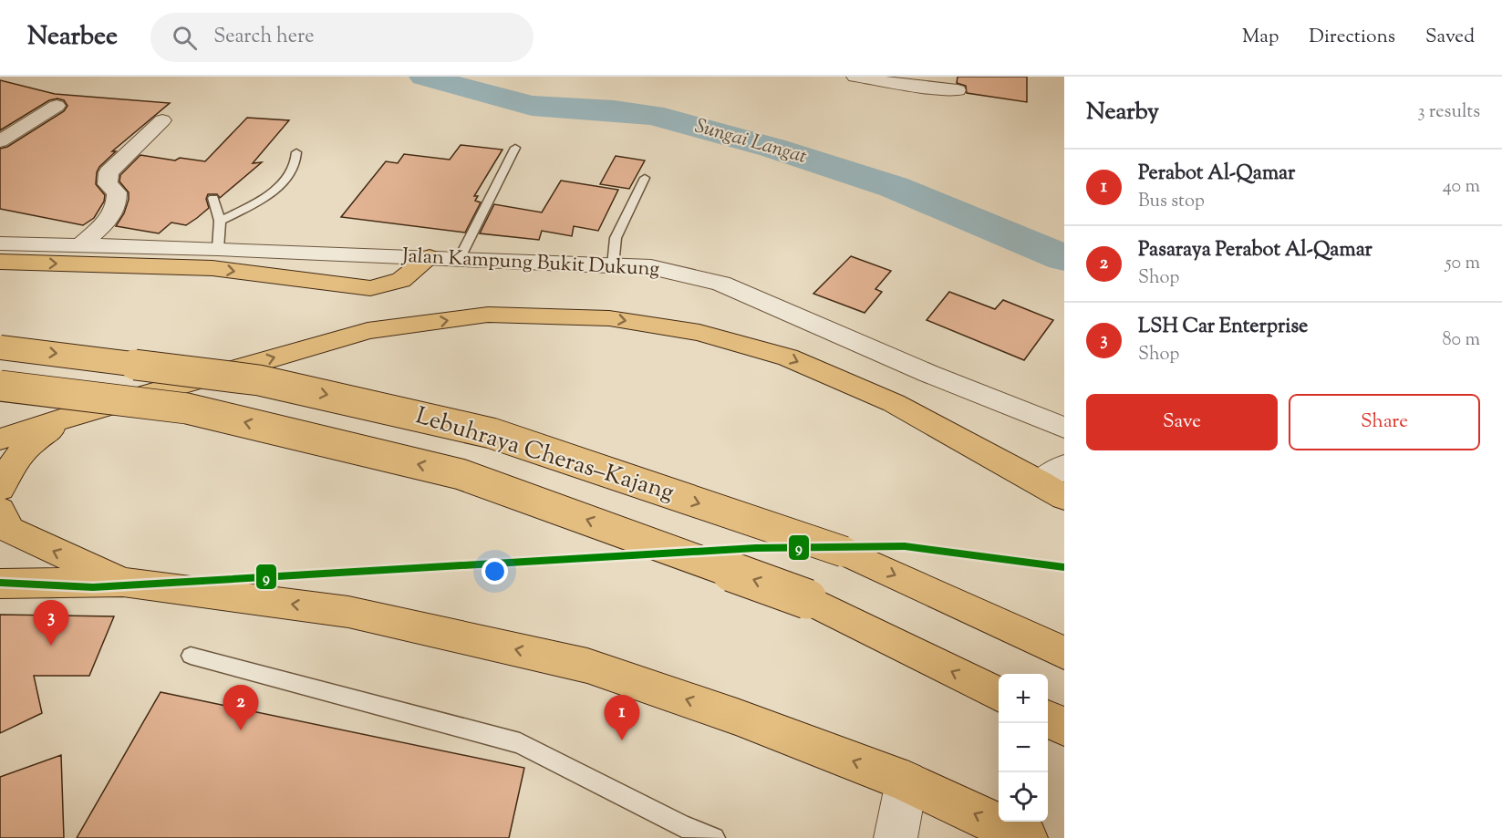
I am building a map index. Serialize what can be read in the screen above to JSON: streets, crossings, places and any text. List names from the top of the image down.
{
  "streets": {
    "highway": ["Lebuhraya Cheras–Kajang"],
    "street": ["Jalan Kampung Bukit Dukung"]
  },
  "water": ["Sungai Langat"],
  "lines": ["transit line 9"],
  "page": {
    "header": "Nearbee",
    "search": "Search here",
    "nav": ["Map", "Directions", "Saved"],
    "heading": ["Nearby", "3 results"],
    "list": [
      {
        "mark": "1",
        "name": "Perabot Al-Qamar",
        "note": "Bus stop",
        "value": "40 m"
      },
      {
        "mark": "2",
        "name": "Pasaraya Perabot Al-Qamar",
        "note": "Shop",
        "value": "50 m"
      },
      {
        "mark": "3",
        "name": "LSH Car Enterprise",
        "note": "Shop",
        "value": "80 m"
      }
    ],
    "buttons": ["Save", "Share"],
    "pins": ["3", "2", "1"],
    "map_buttons": ["+", "−"]
  }
}
